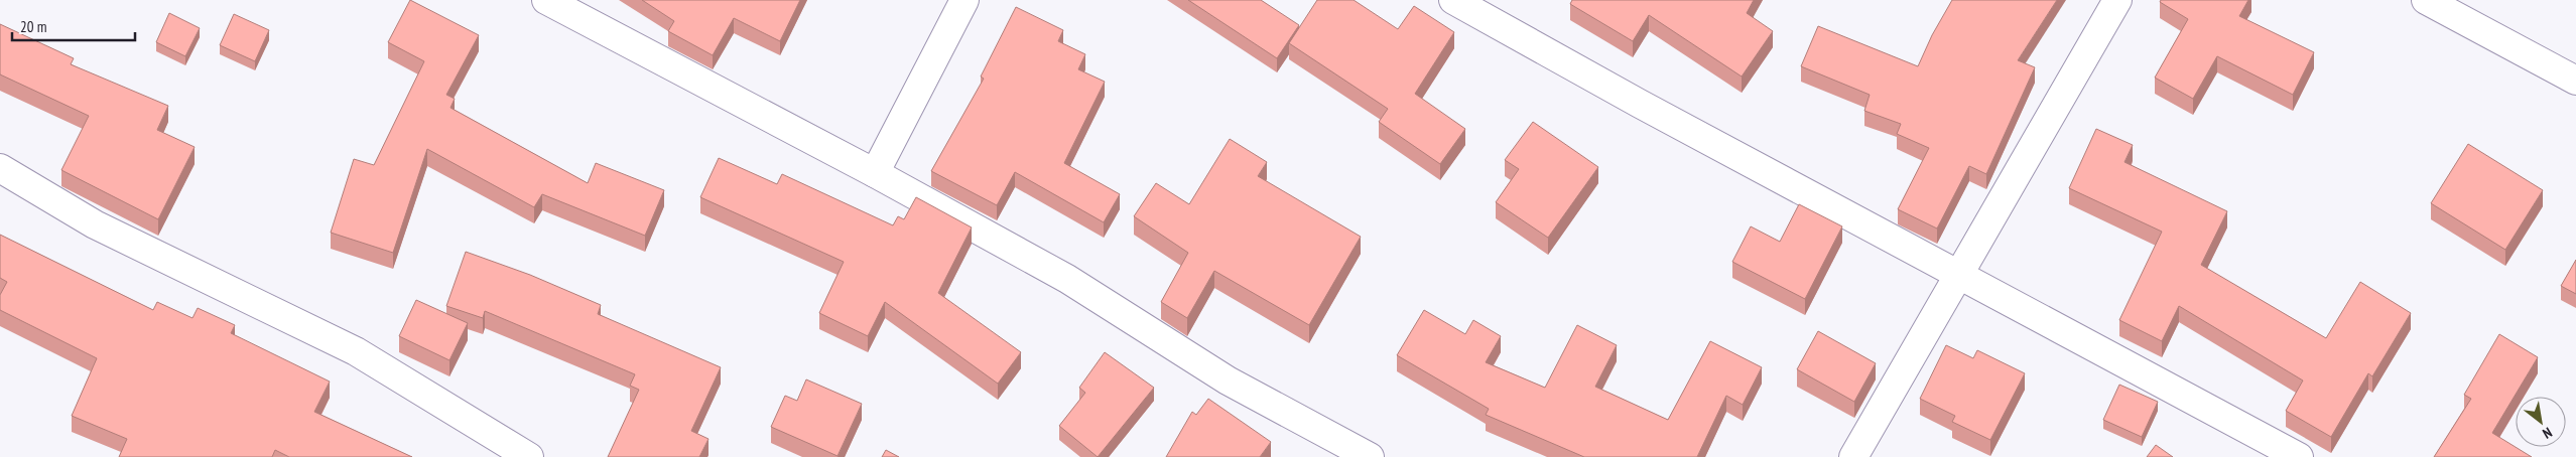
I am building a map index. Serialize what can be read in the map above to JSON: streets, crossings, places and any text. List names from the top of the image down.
{
  "scale_bar": "20 m",
  "north": "bottom right"
}
